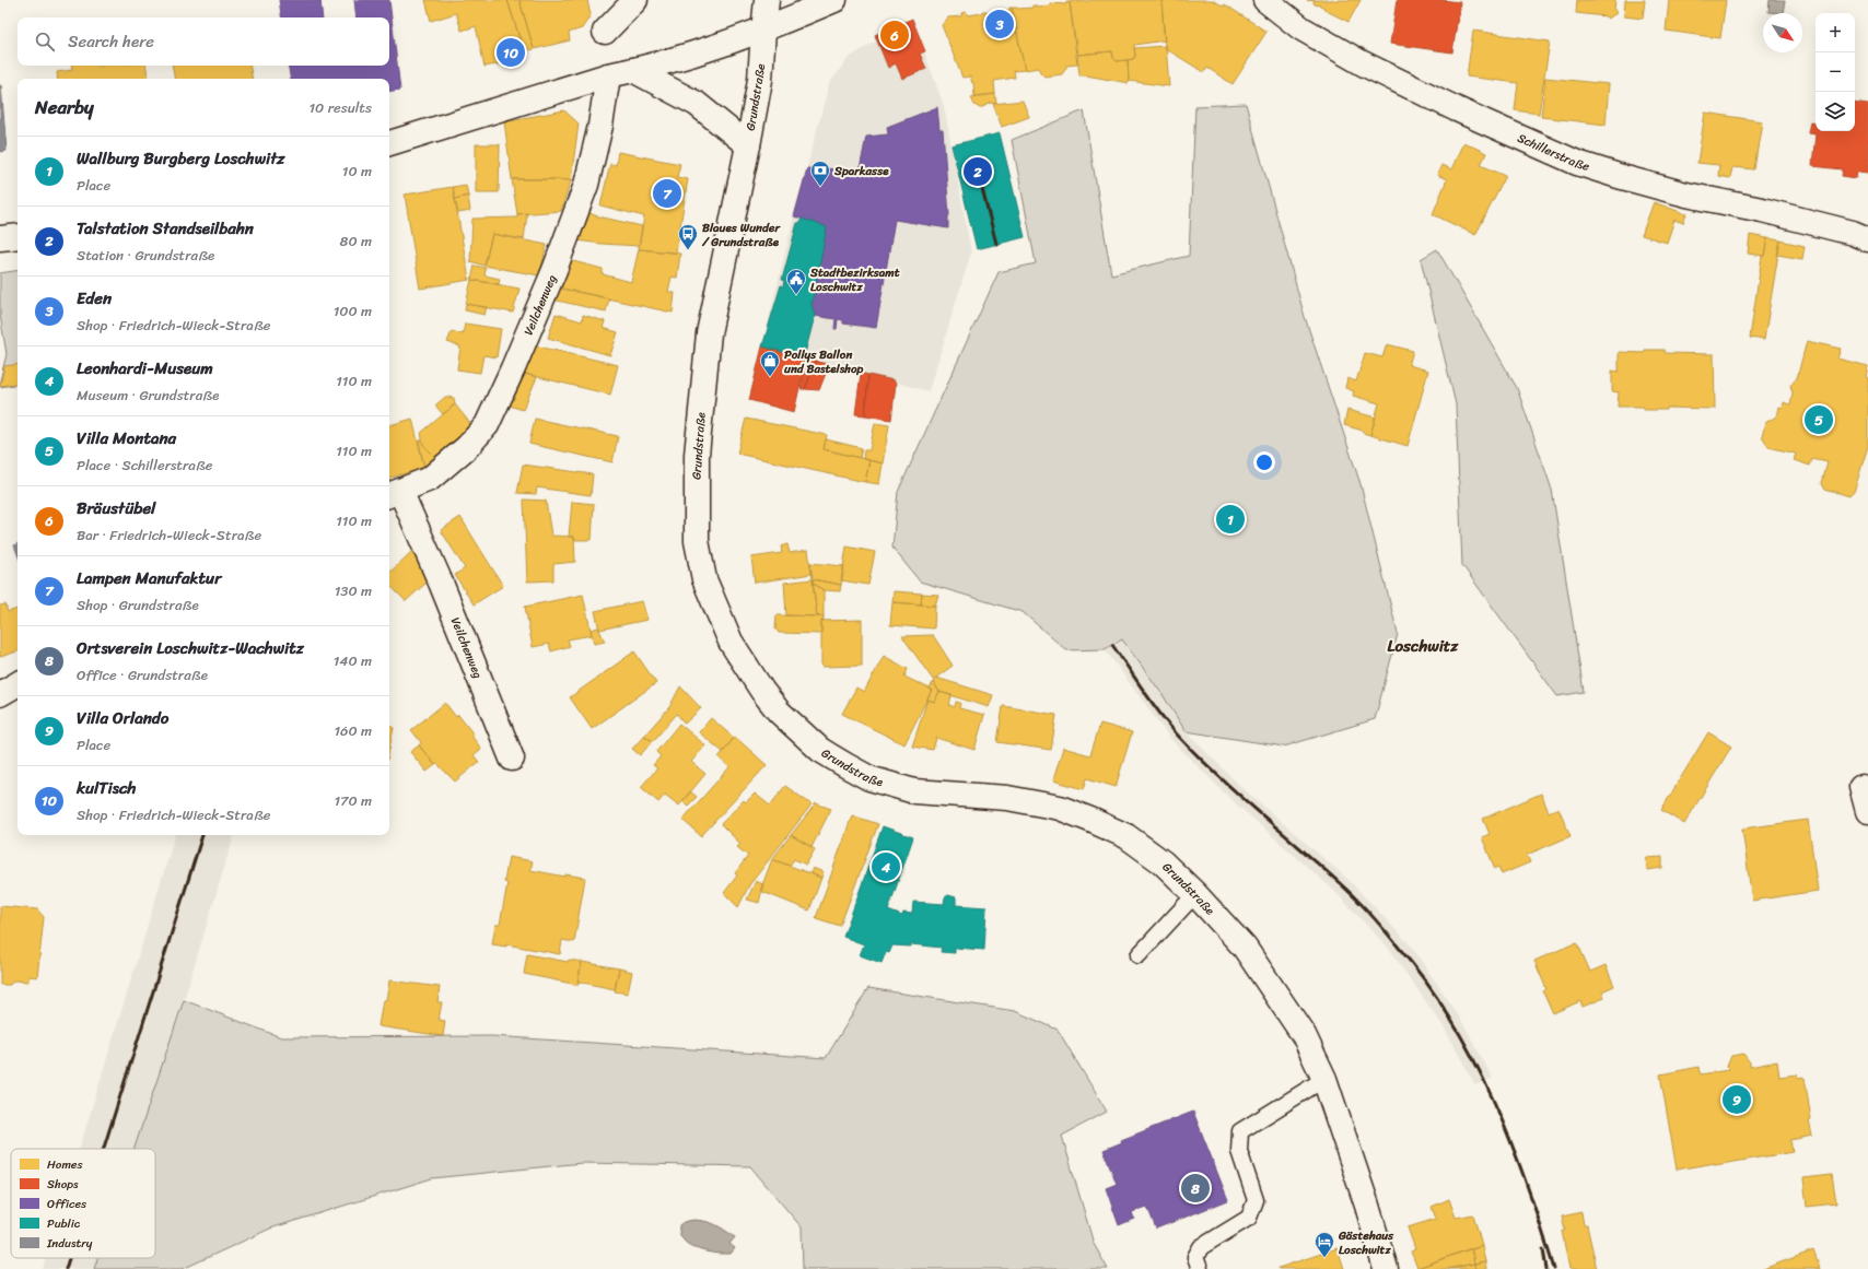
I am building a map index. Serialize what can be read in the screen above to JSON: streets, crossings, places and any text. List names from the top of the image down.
{
  "streets": {
    "main road": ["Grundstraße", "Schillerstraße", "Veilchenweg"]
  },
  "districts": ["Loschwitz"],
  "places": {
    "bank": ["Sparkasse"],
    "bus stop": ["Blaues Wunder / Grundstraße"],
    "public building": ["Stadtbezirksamt Loschwitz"],
    "shop": ["Pollys Ballon und Bastelshop"],
    "hotel": ["Gästehaus Loschwitz"]
  },
  "legend": [
    "Homes",
    "Shops",
    "Offices",
    "Public",
    "Industry"
  ],
  "north": "bottom right",
  "page": {
    "pins": [
      "3",
      "6",
      "10",
      "2",
      "7",
      "5",
      "1",
      "4",
      "9",
      "8"
    ],
    "map_buttons": ["+", "−"],
    "search": "Search here",
    "heading": ["Nearby", "10 results"],
    "list": [
      {
        "mark": "1",
        "name": "Wallburg Burgberg Loschwitz",
        "note": "Place",
        "value": "10 m"
      },
      {
        "mark": "2",
        "name": "Talstation Standseilbahn",
        "note": "Station · Grundstraße",
        "value": "80 m"
      },
      {
        "mark": "3",
        "name": "Eden",
        "note": "Shop · Friedrich-Wieck-Straße",
        "value": "100 m"
      },
      {
        "mark": "4",
        "name": "Leonhardi-Museum",
        "note": "Museum · Grundstraße",
        "value": "110 m"
      },
      {
        "mark": "5",
        "name": "Villa Montana",
        "note": "Place · Schillerstraße",
        "value": "110 m"
      },
      {
        "mark": "6",
        "name": "Bräustübel",
        "note": "Bar · Friedrich-Wieck-Straße",
        "value": "110 m"
      },
      {
        "mark": "7",
        "name": "Lampen Manufaktur",
        "note": "Shop · Grundstraße",
        "value": "130 m"
      },
      {
        "mark": "8",
        "name": "Ortsverein Loschwitz-Wachwitz",
        "note": "Office · Grundstraße",
        "value": "140 m"
      },
      {
        "mark": "9",
        "name": "Villa Orlando",
        "note": "Place",
        "value": "160 m"
      },
      {
        "mark": "10",
        "name": "kulTisch",
        "note": "Shop · Friedrich-Wieck-Straße",
        "value": "170 m"
      }
    ]
  }
}
